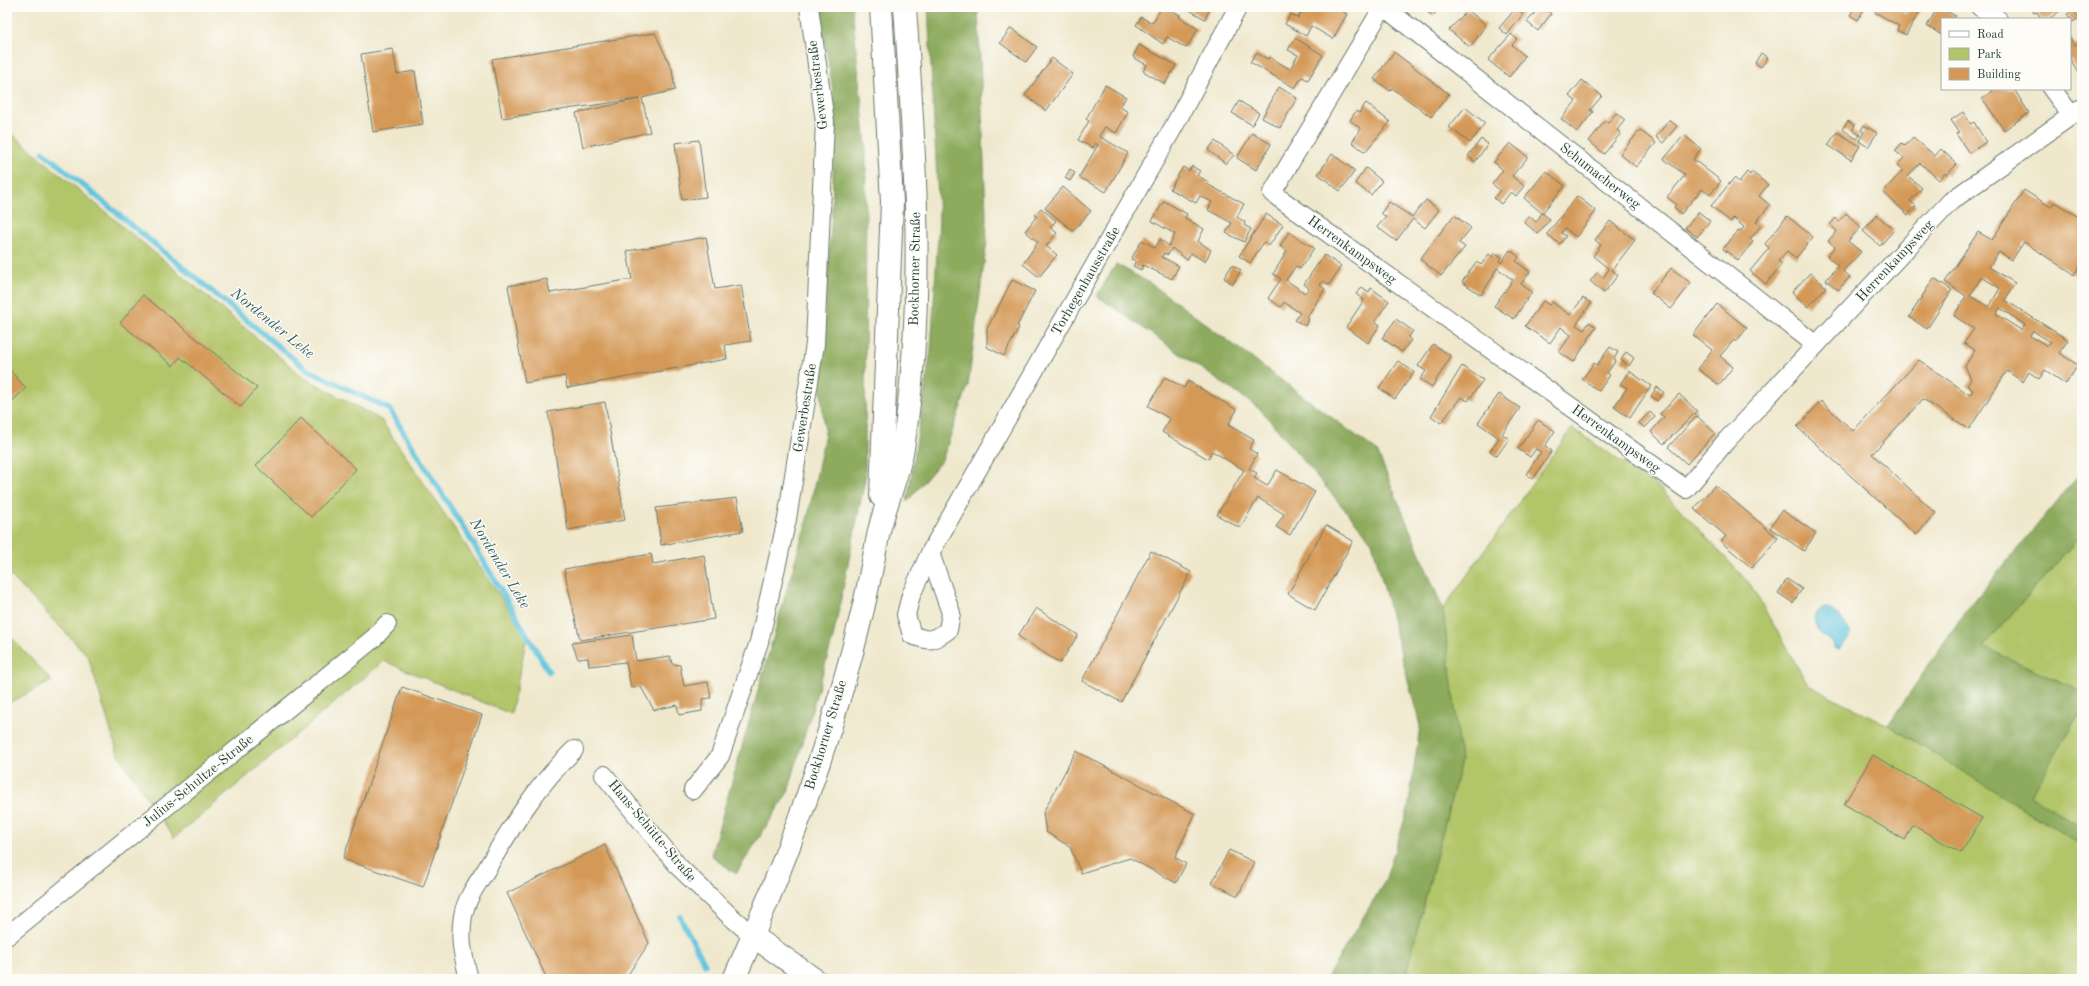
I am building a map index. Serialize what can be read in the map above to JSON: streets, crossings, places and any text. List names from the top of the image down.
{
  "streets": {
    "main road": ["Bockhorner Straße"],
    "street": [
      "Gewerbestraße",
      "Schumacherweg",
      "Herrenkampsweg",
      "Torhegenhausstraße",
      "Julius-Schultze-Straße",
      "Hans-Schütte-Straße"
    ]
  },
  "crossings": [
    ["Schumacherweg", "Herrenkampsweg"],
    ["Bockhorner Straße", "Hans-Schütte-Straße"]
  ],
  "water": ["Nordender Leke"],
  "legend": ["Road", "Park", "Building"]
}
